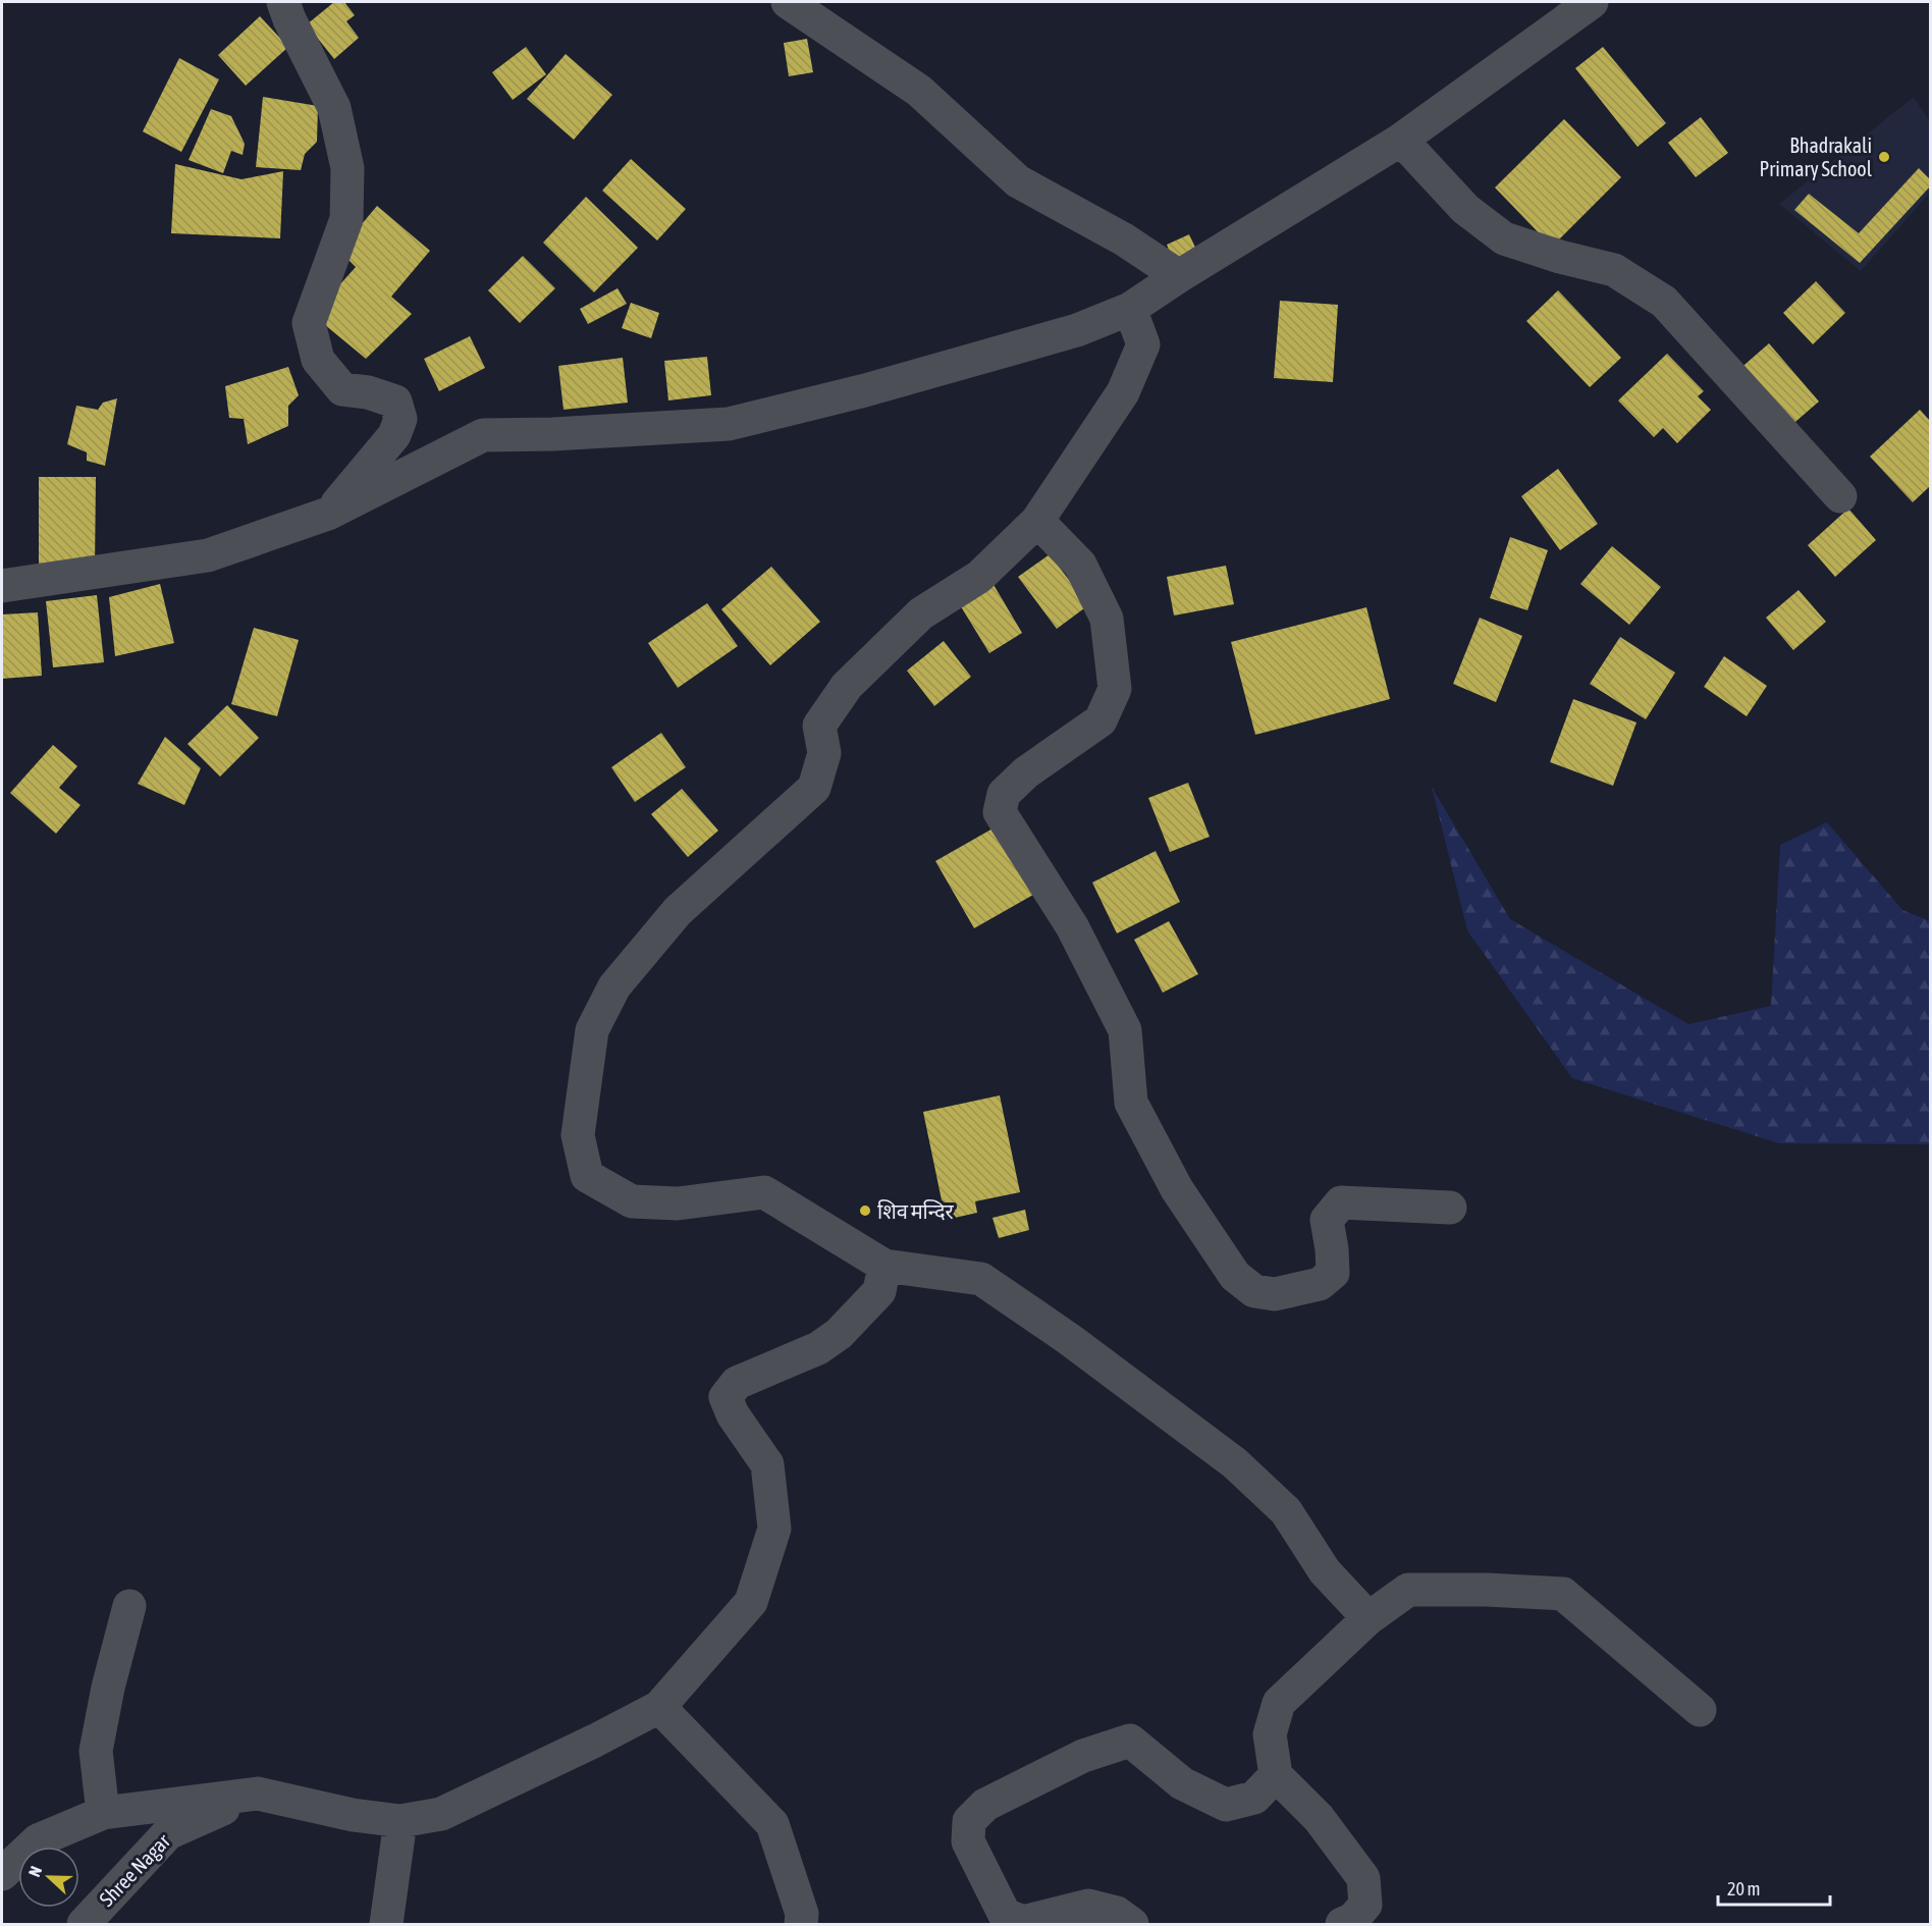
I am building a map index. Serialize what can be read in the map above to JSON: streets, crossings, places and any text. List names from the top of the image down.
{
  "streets": {
    "street": ["Shree Nagar"]
  },
  "places": ["Bhadrakali Primary School", "शिव मन्दिर"],
  "scale_bar": "20 m",
  "north": "left"
}
